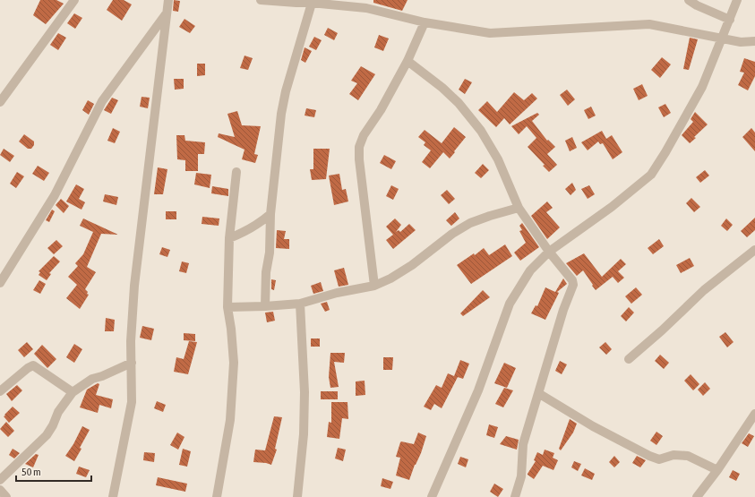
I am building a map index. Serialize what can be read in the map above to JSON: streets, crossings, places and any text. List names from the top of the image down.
{
  "scale_bar": "50 m"
}
